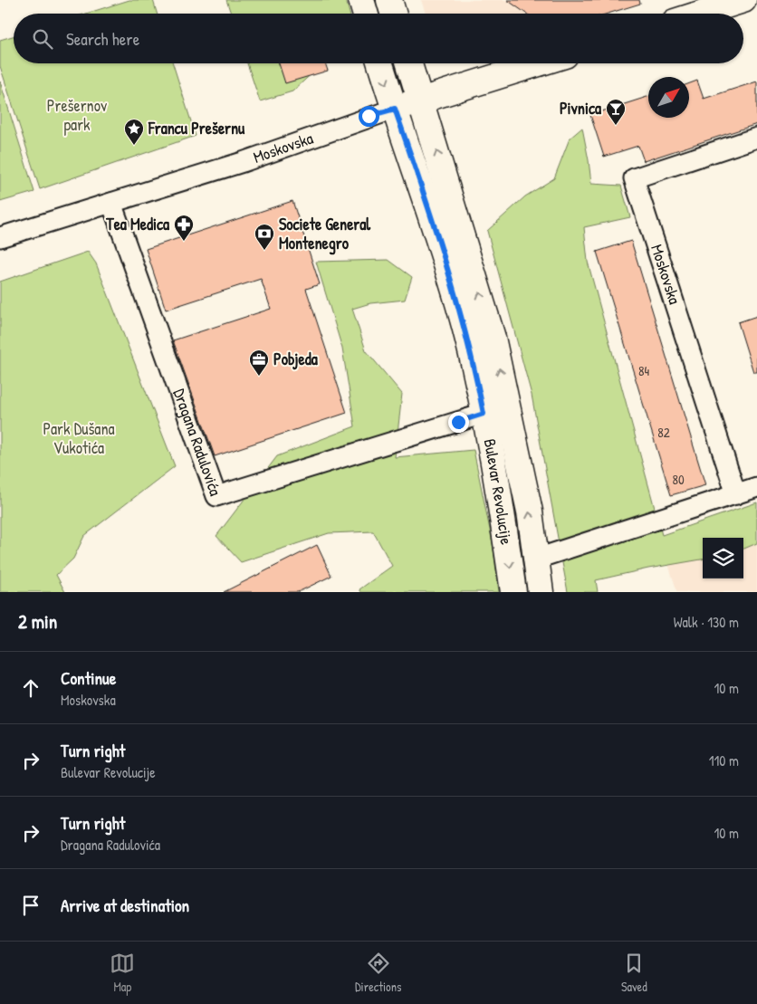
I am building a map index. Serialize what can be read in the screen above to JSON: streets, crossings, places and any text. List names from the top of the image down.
{
  "streets": {
    "main road": ["Moskovska", "Bulevar Revolucije"],
    "street": ["Dragana Radulovića"]
  },
  "crossings": [
    ["Moskovska", "Dragana Radulovića"],
    ["Moskovska", "Bulevar Revolucije"],
    ["Dragana Radulovića", "Bulevar Revolucije"]
  ],
  "parks": ["Prešernov park", "Park Dušana Vukotića"],
  "places": {
    "bar": ["Pivnica"],
    "place": ["Francu Prešernu"],
    "pharmacy": ["Tea Medica"],
    "bank": ["Societe General Montenegro"],
    "office": ["Pobjeda"]
  },
  "house_numbers": ["84", "82", "80"],
  "north": "top right",
  "page": {
    "search": "Search here",
    "heading": ["2 min", "Walk · 130 m"],
    "list": [
      ["Continue", "Moskovska", "10 m"],
      ["Turn right", "Bulevar Revolucije", "110 m"],
      ["Turn right", "Dragana Radulovića", "10 m"],
      "Arrive at destination"
    ],
    "nav": ["Map", "Directions", "Saved"]
  }
}
